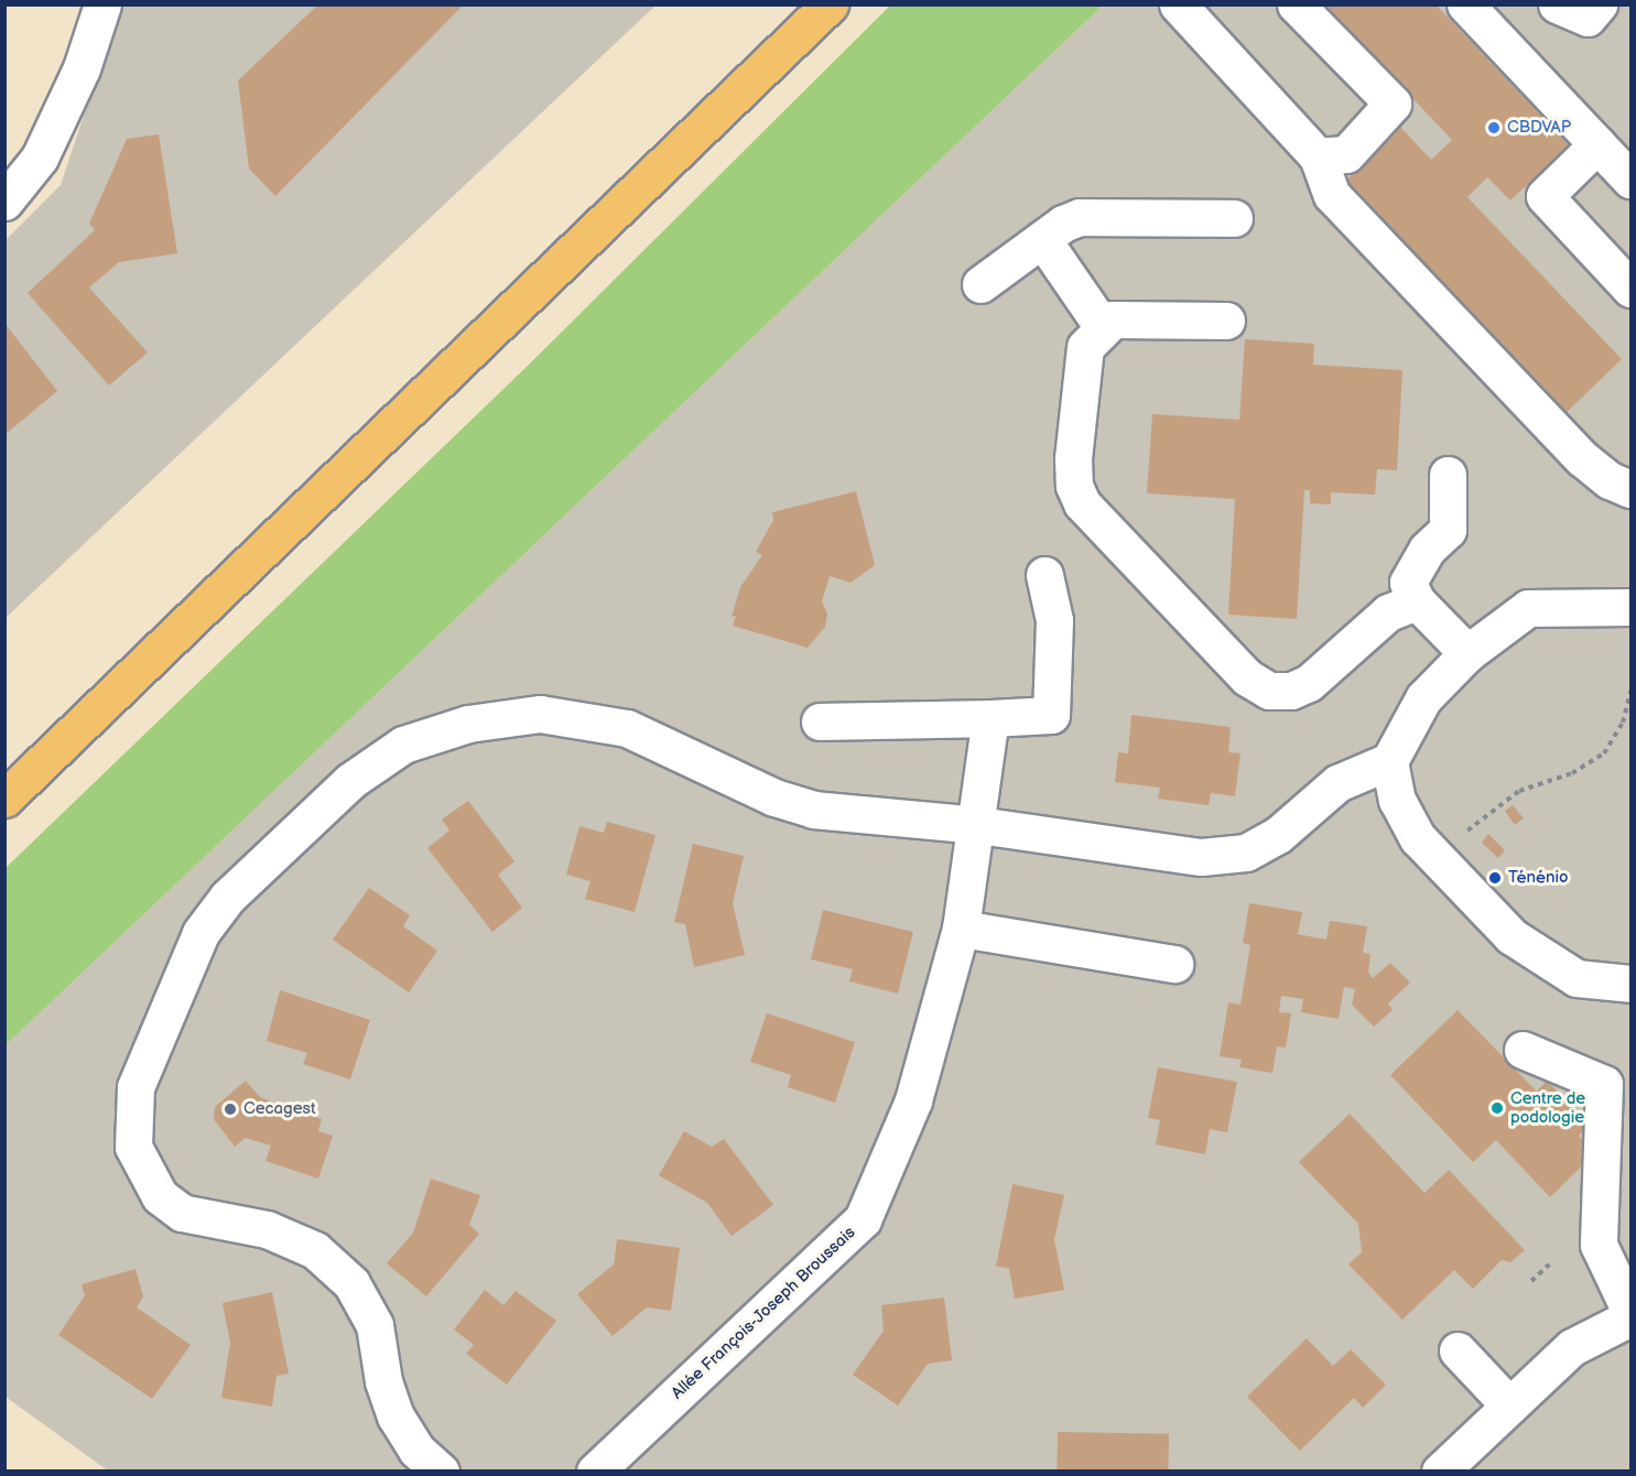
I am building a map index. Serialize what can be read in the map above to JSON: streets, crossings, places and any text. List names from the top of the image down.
{
  "streets": {
    "street": ["Allée François-Joseph Broussais"]
  },
  "places": [
    "CBDVAP",
    "Ténénio",
    "Centre de podologie",
    "Cecagest"
  ]
}
